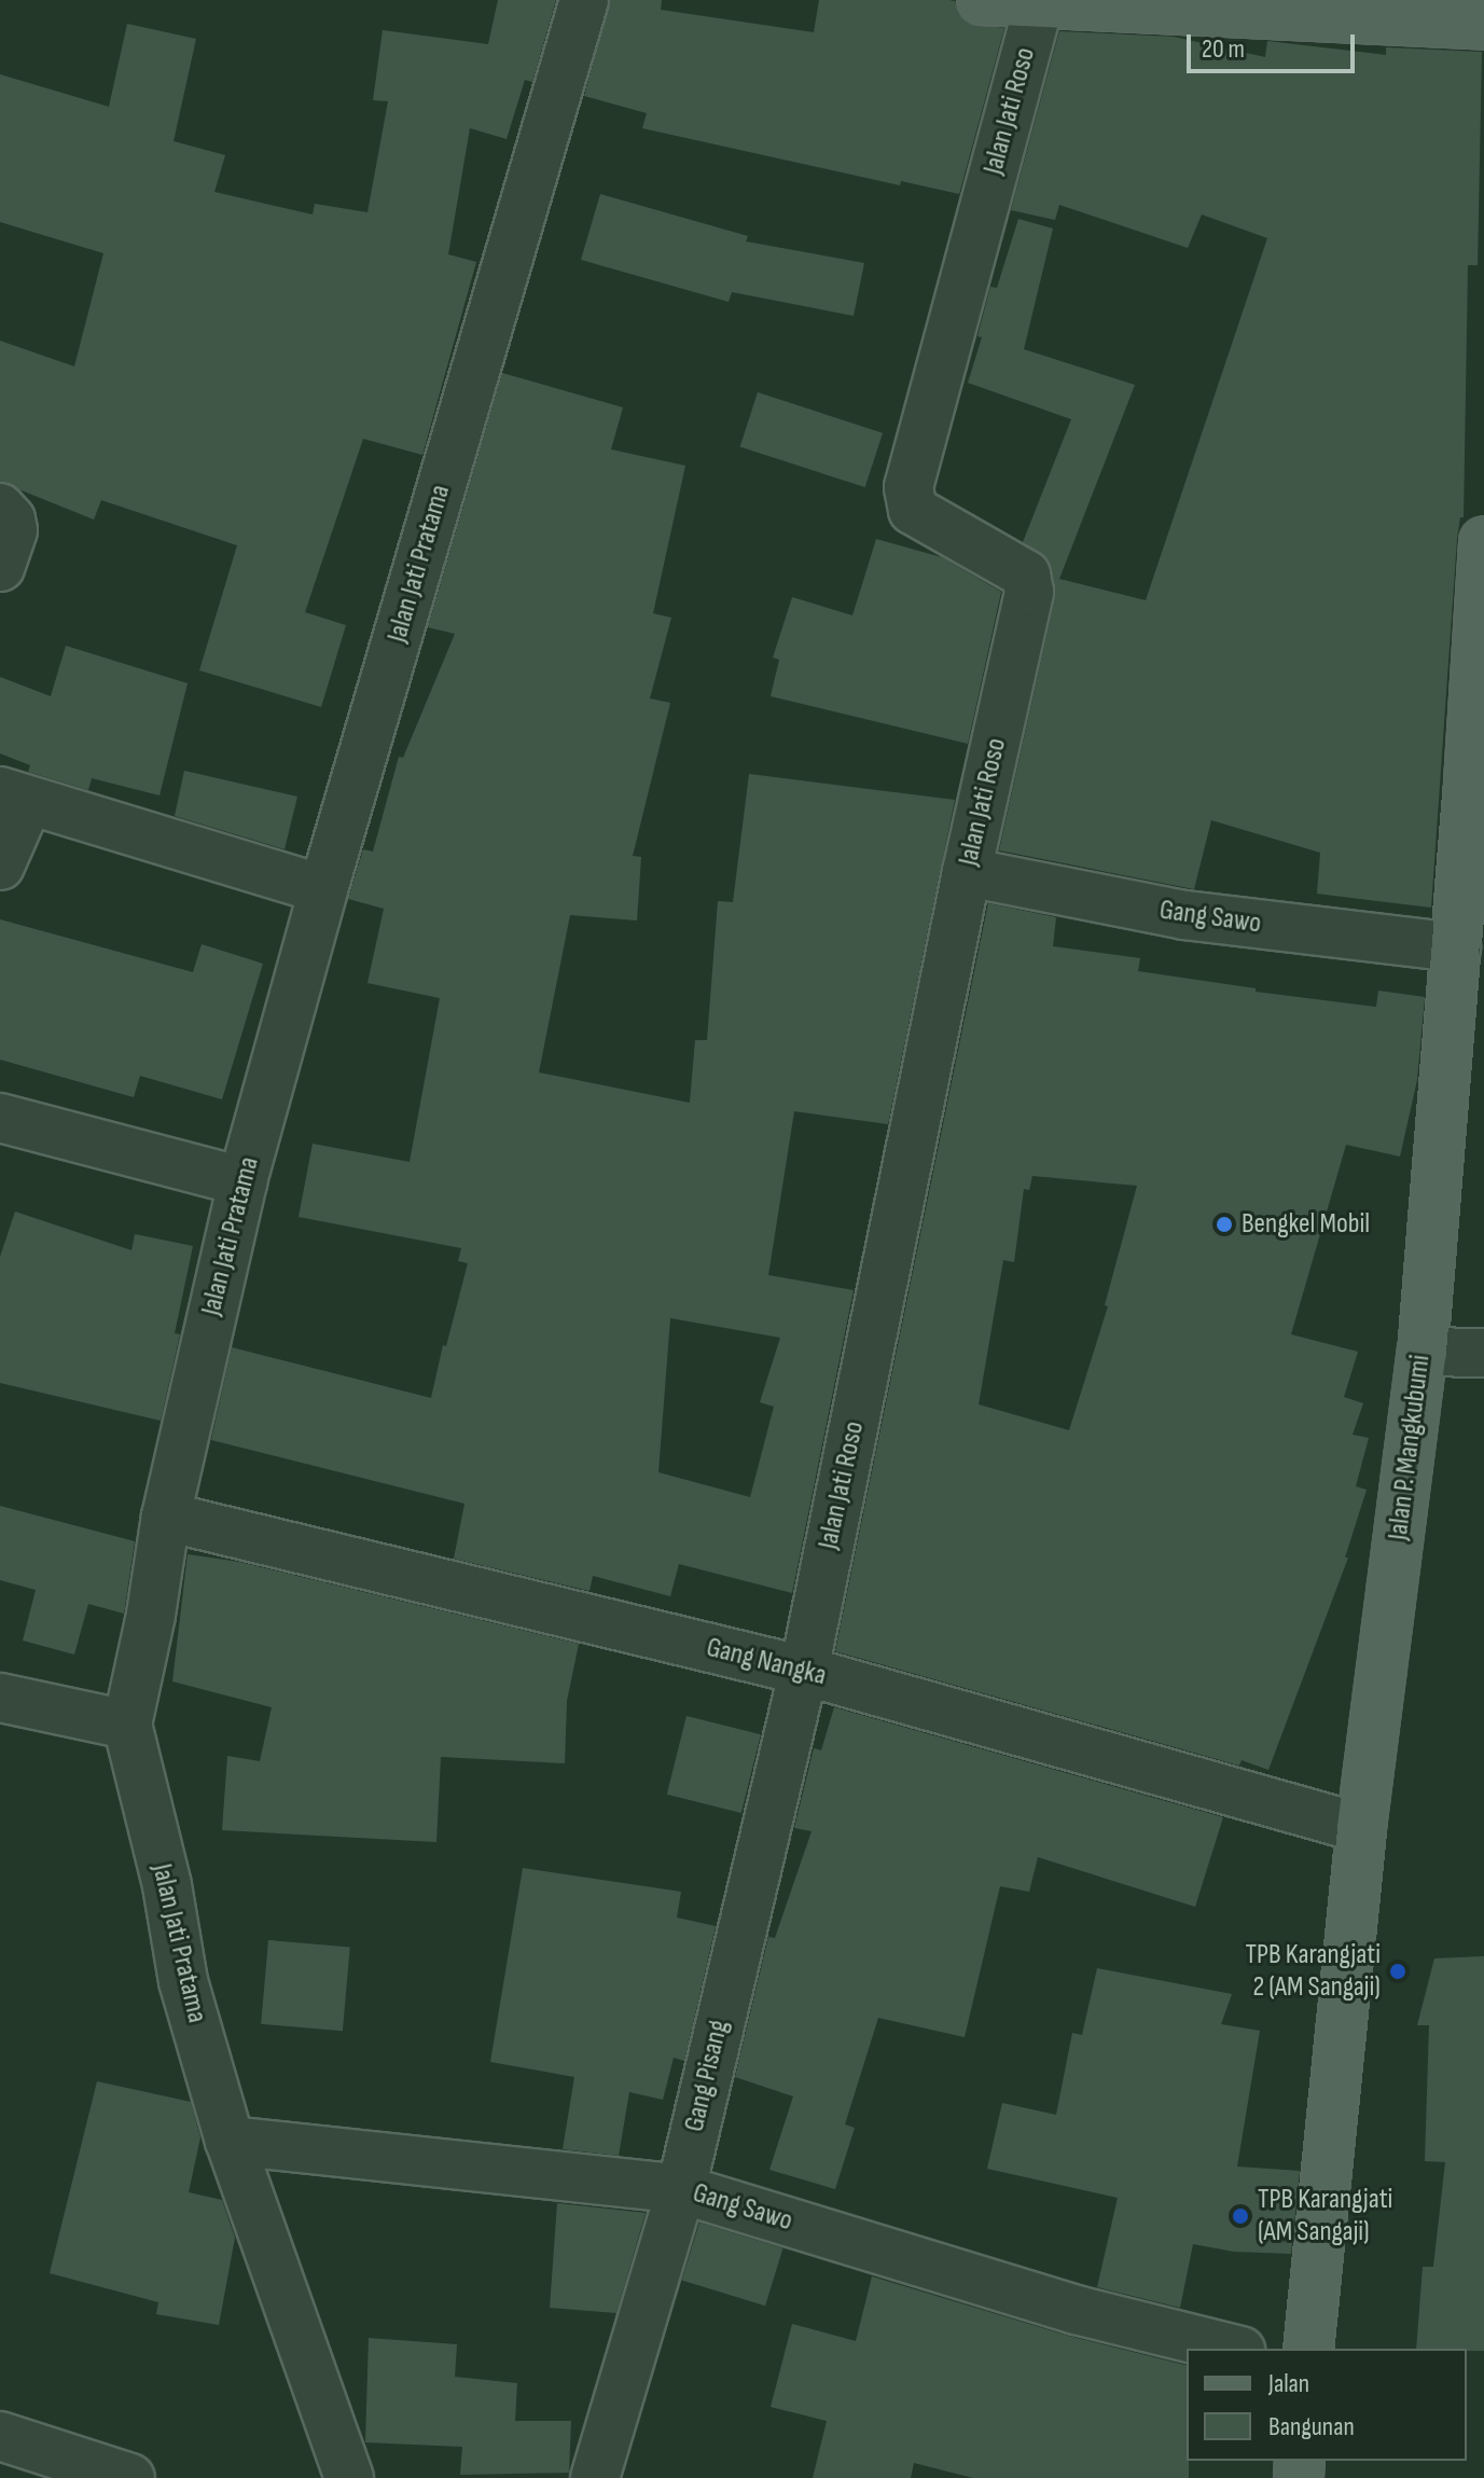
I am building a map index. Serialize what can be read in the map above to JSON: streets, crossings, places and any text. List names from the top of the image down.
{
  "streets": {
    "main road": ["Jalan P. Mangkubumi"],
    "street": [
      "Jalan Jati Roso",
      "Jalan Jati Pratama",
      "Gang Sawo",
      "Gang Nangka",
      "Gang Pisang"
    ]
  },
  "crossings": [
    ["Jalan Jati Roso", "Gang Sawo"],
    ["Jalan Jati Roso", "Gang Nangka"],
    ["Jalan Jati Roso", "Gang Pisang"],
    ["Jalan Jati Pratama", "Gang Sawo"],
    ["Jalan Jati Pratama", "Gang Nangka"],
    ["Gang Sawo", "Jalan P. Mangkubumi"],
    ["Gang Sawo", "Gang Pisang"],
    ["Jalan P. Mangkubumi", "Gang Nangka"],
    ["Gang Nangka", "Gang Pisang"]
  ],
  "places": ["Bengkel Mobil", "TPB Karangjati 2 (AM Sangaji)", "TPB Karangjati (AM Sangaji)"],
  "legend": ["Jalan", "Bangunan"],
  "scale_bar": "20 m"
}
